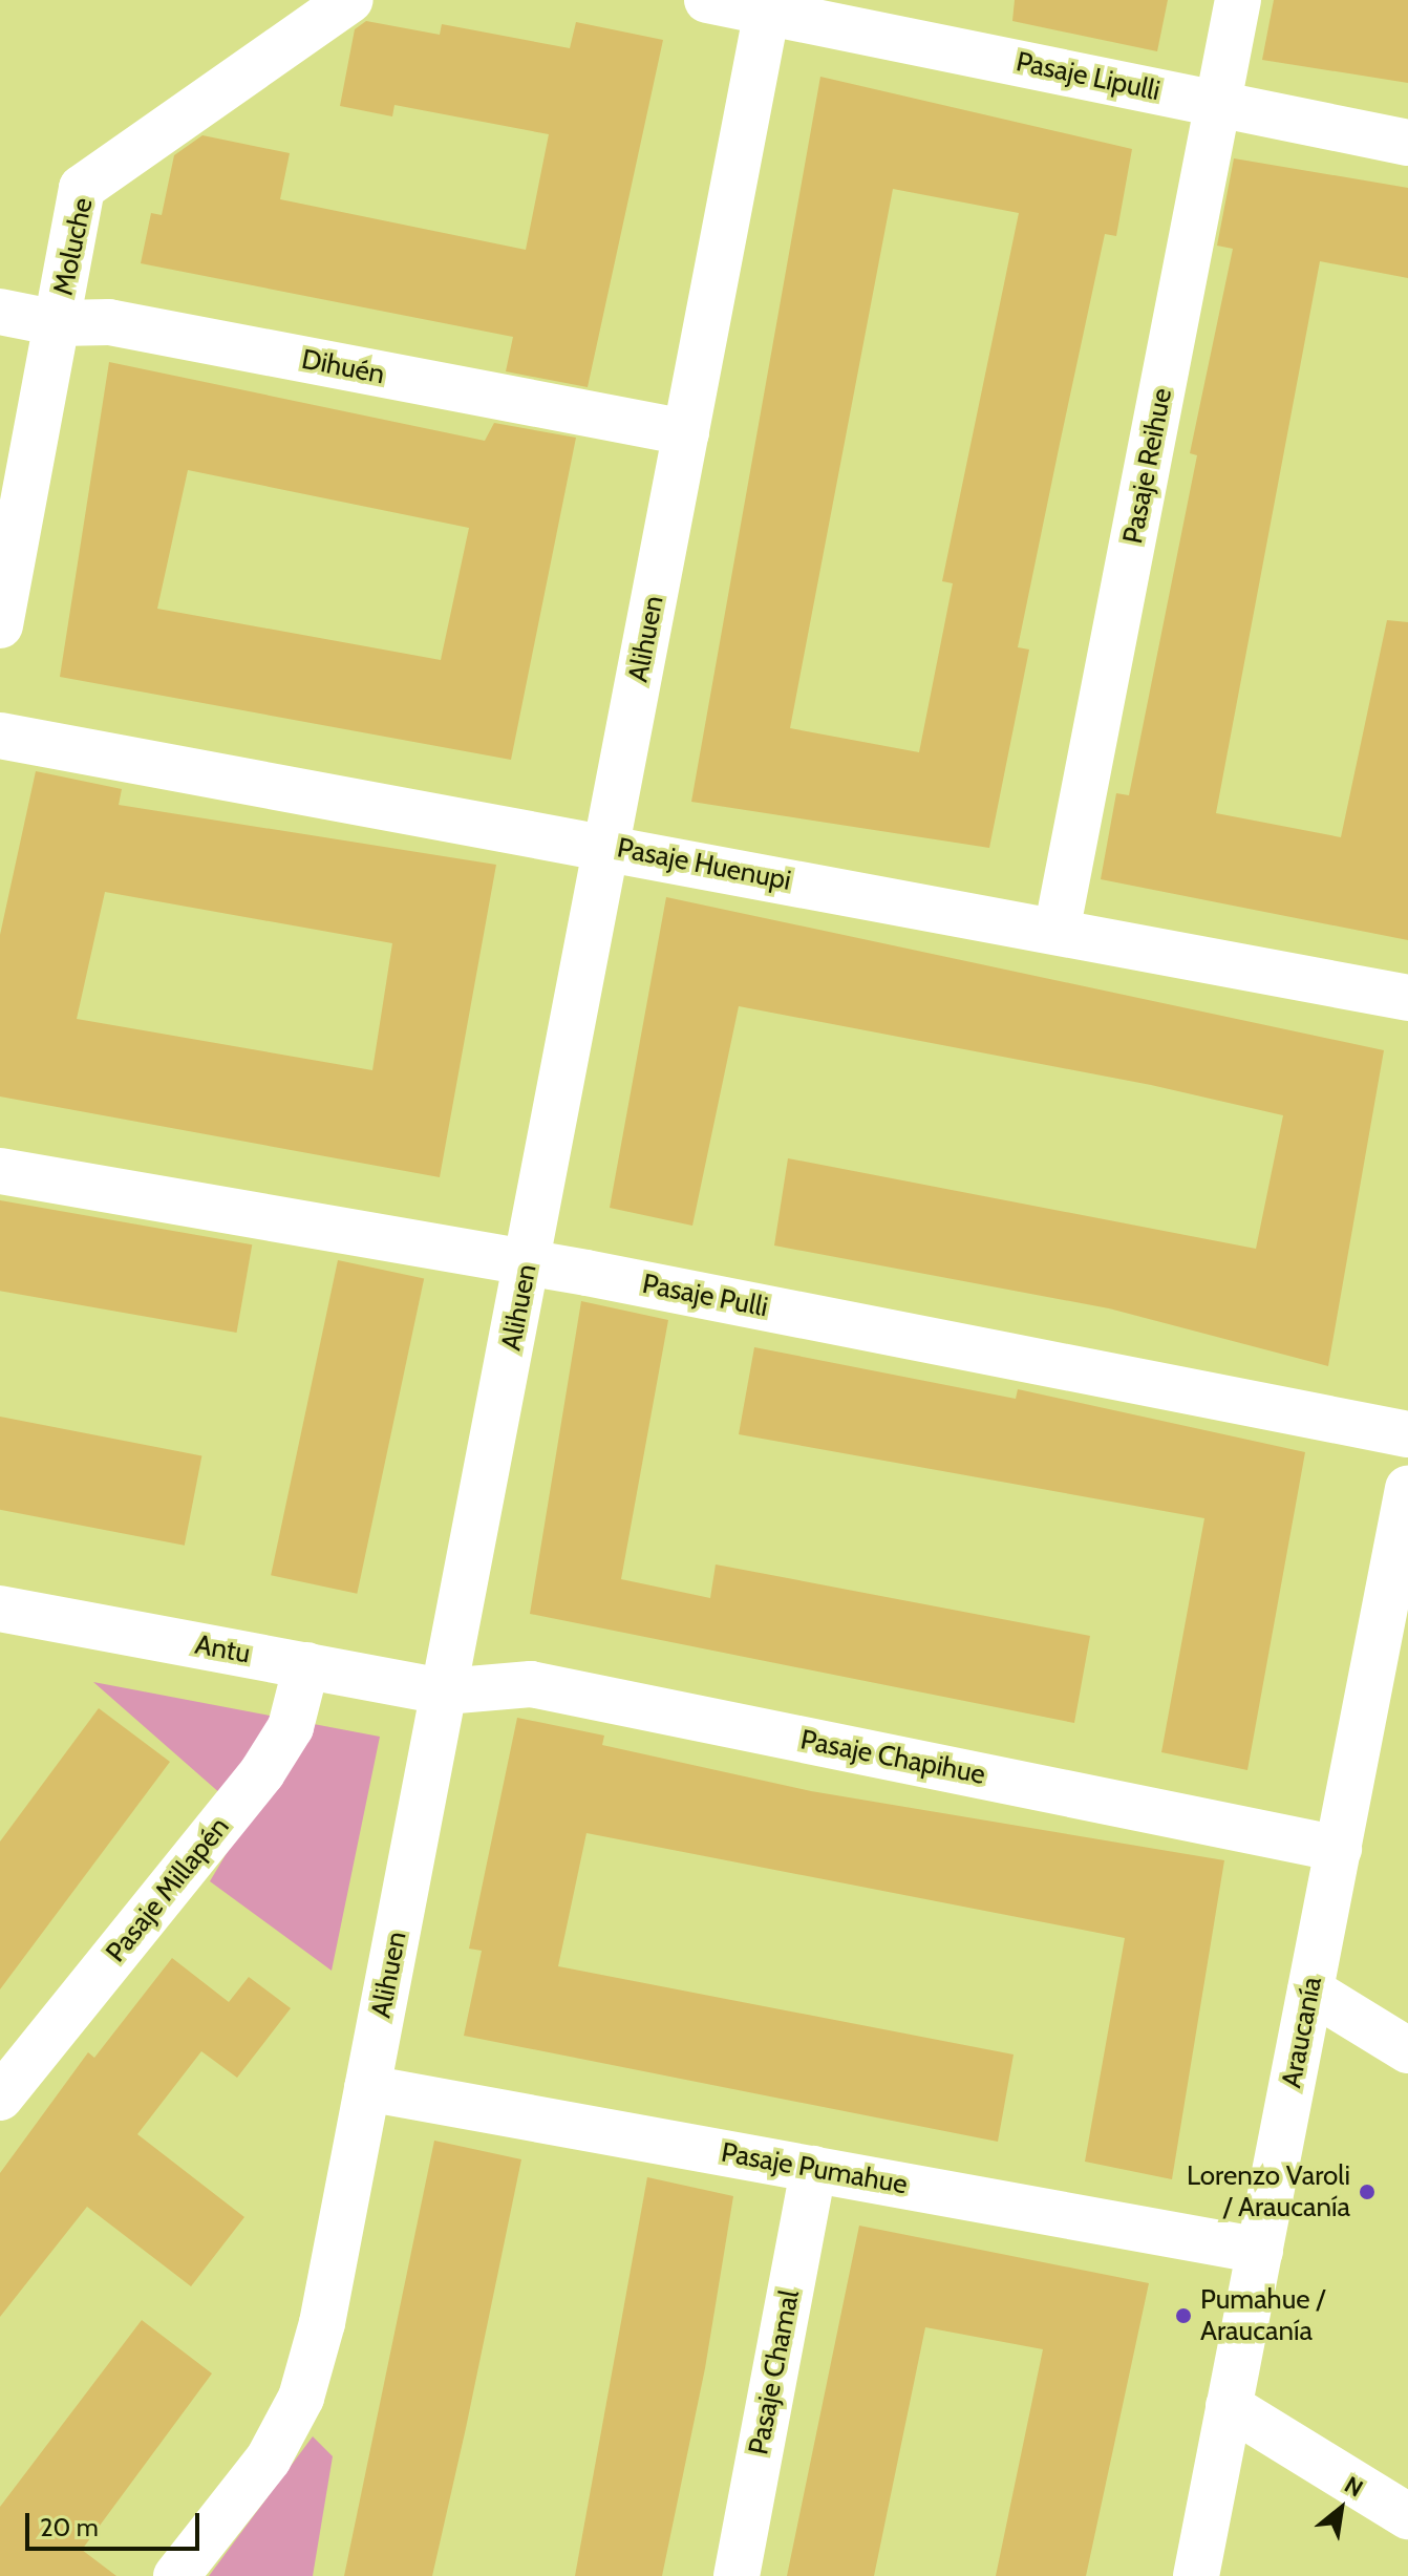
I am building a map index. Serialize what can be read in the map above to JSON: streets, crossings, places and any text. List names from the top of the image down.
{
  "streets": {
    "street": [
      "Pasaje Lipulli",
      "Moluche",
      "Dihuén",
      "Pasaje Reihue",
      "Alihuen",
      "Pasaje Huenupi",
      "Pasaje Pulli",
      "Antu",
      "Pasaje Chapihue",
      "Pasaje Millapén",
      "Araucanía",
      "Pasaje Pumahue",
      "Pasaje Chamal"
    ]
  },
  "crossings": [
    ["Pasaje Lipulli", "Pasaje Reihue"],
    ["Pasaje Lipulli", "Alihuen"],
    ["Moluche", "Dihuén"],
    ["Dihuén", "Alihuen"],
    ["Pasaje Reihue", "Pasaje Huenupi"],
    ["Alihuen", "Pasaje Huenupi"],
    ["Alihuen", "Pasaje Pulli"],
    ["Alihuen", "Antu"],
    ["Alihuen", "Pasaje Chapihue"],
    ["Alihuen", "Pasaje Pumahue"],
    ["Antu", "Pasaje Chapihue"],
    ["Antu", "Pasaje Millapén"],
    ["Pasaje Chapihue", "Araucanía"],
    ["Araucanía", "Pasaje Pumahue"],
    ["Pasaje Pumahue", "Pasaje Chamal"]
  ],
  "places": ["Lorenzo Varoli / Araucanía", "Pumahue / Araucanía"],
  "scale_bar": "20 m",
  "north": "top right"
}
